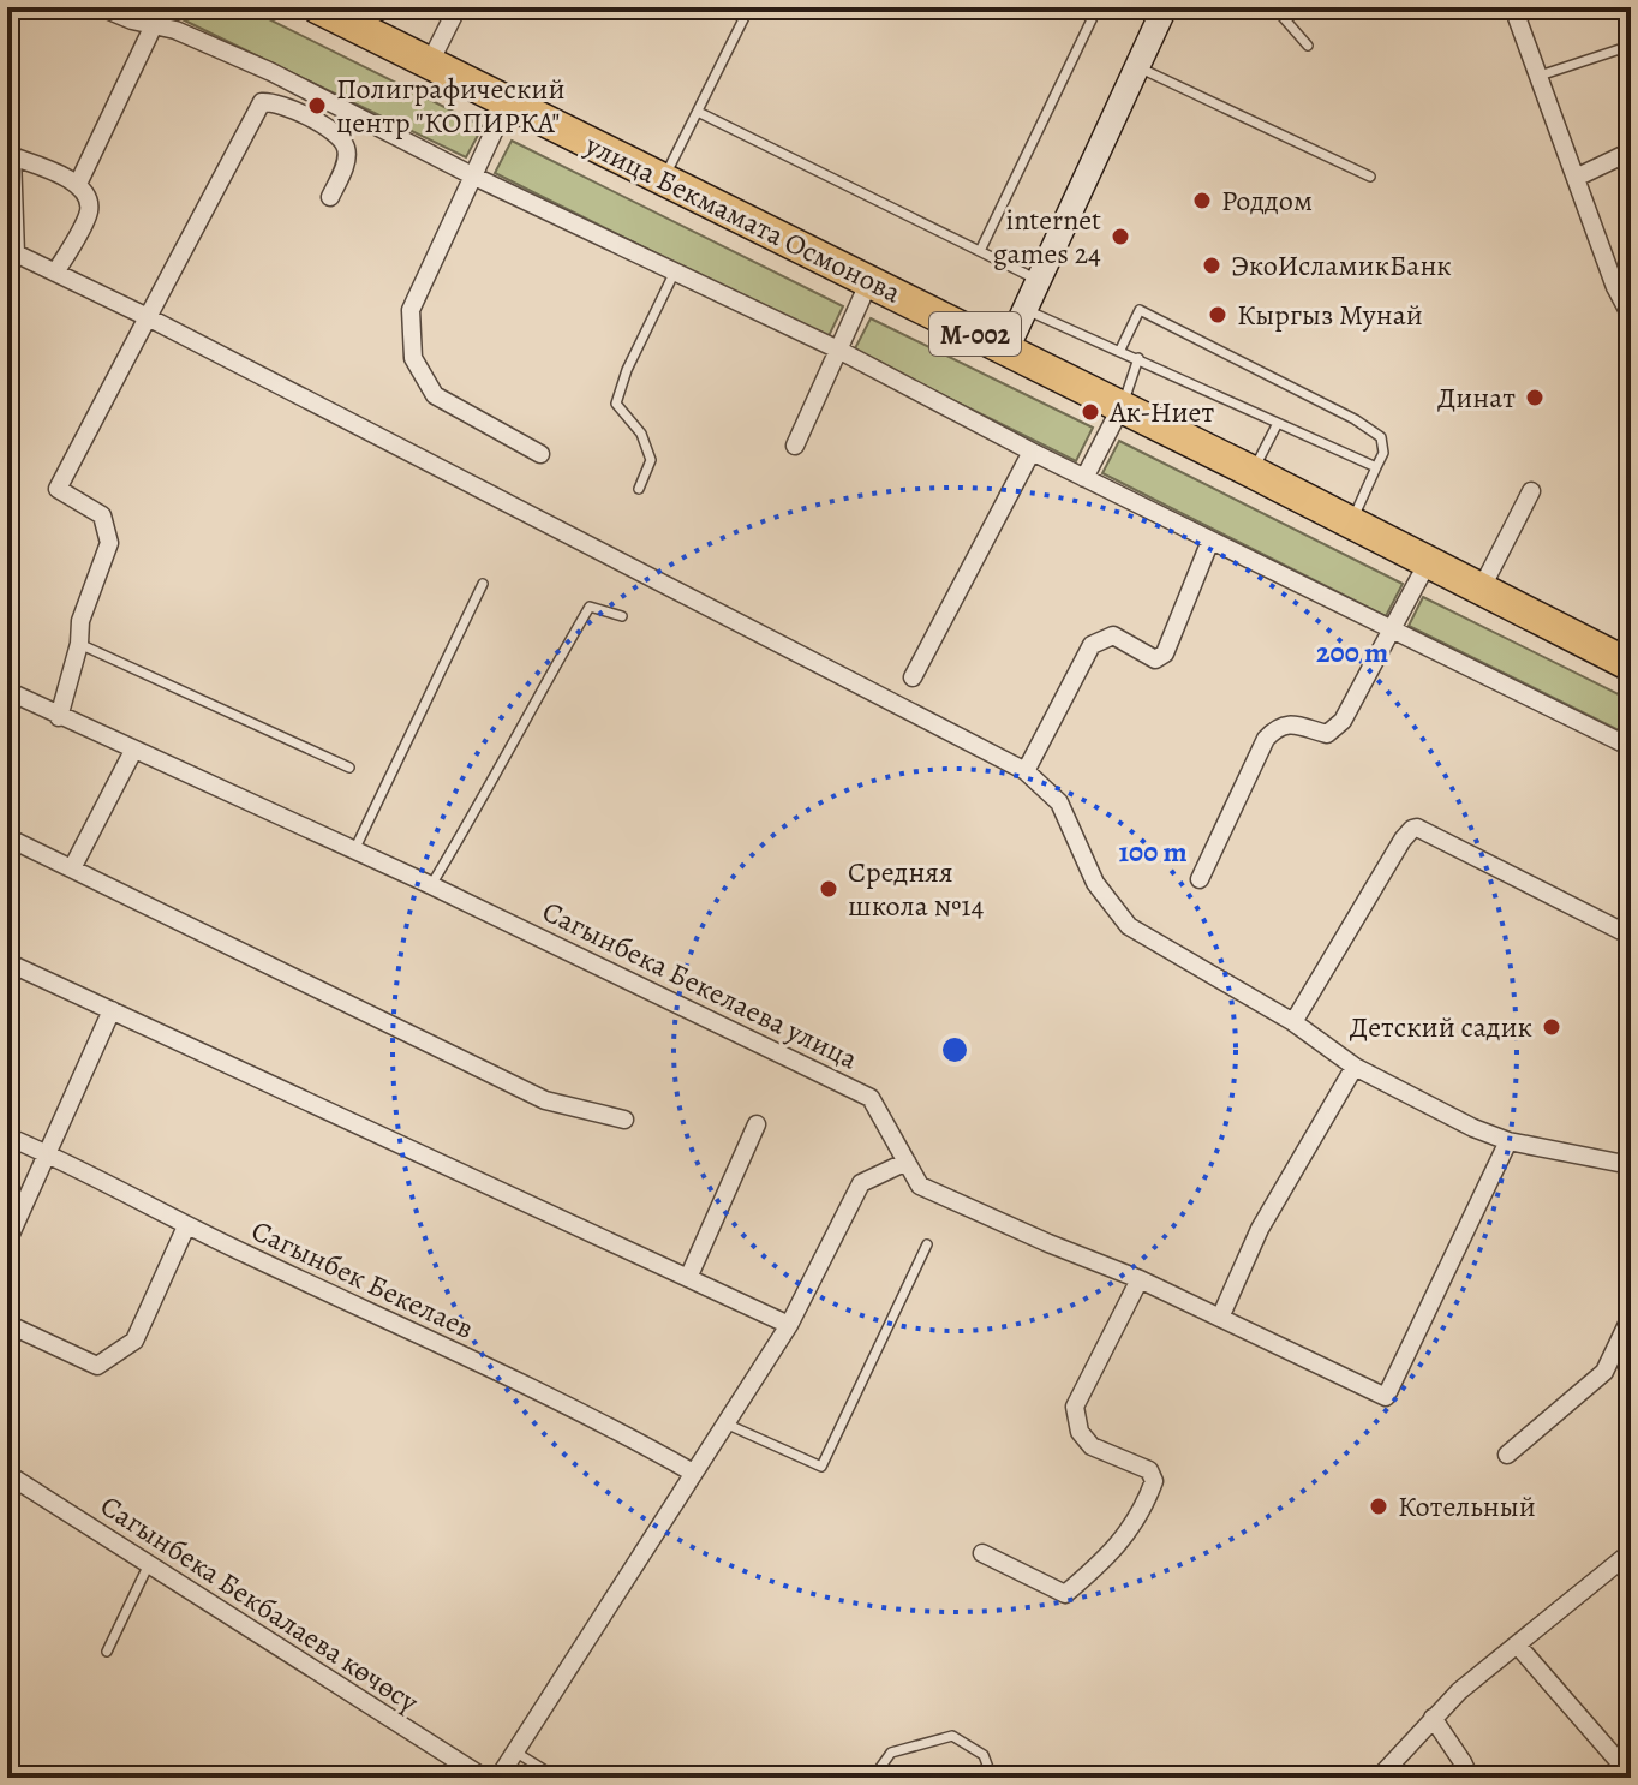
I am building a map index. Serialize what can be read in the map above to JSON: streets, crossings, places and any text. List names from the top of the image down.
{
  "streets": {
    "highway": ["улица Бекмамата Осмонова", "M-002"],
    "street": ["Сагынбека Бекелаева улица", "Сагынбек Бекелаев", "Сагынбека Бекбалаева көчөсү"]
  },
  "places": [
    "Полиграфический центр \"КОПИРКА\"",
    "Роддом",
    "internet games 24",
    "ЭкоИсламикБанк",
    "Кыргыз Мунай",
    "Динат",
    "Ак-Ниет",
    "Средняя школа №14",
    "Детский садик",
    "Котельный"
  ],
  "rings": ["200 m", "100 m"]
}
